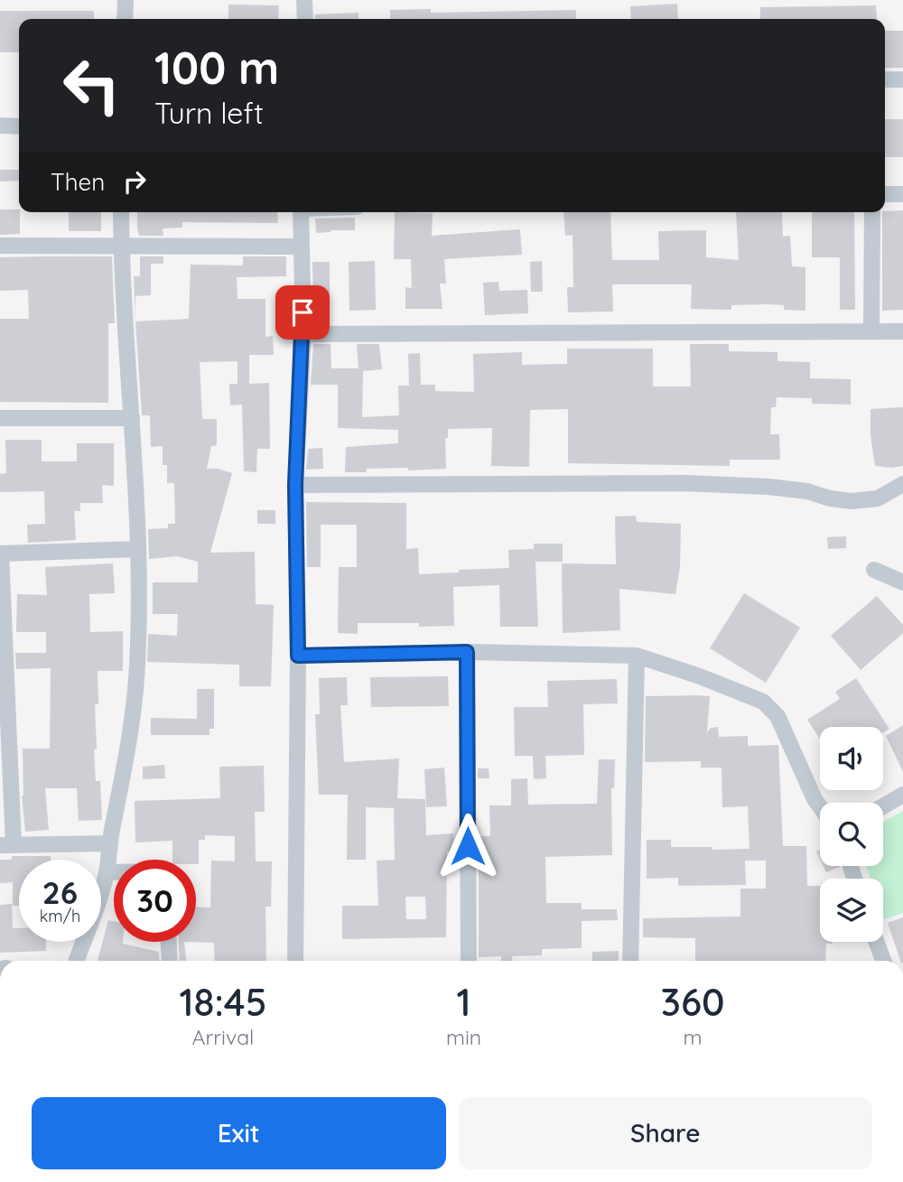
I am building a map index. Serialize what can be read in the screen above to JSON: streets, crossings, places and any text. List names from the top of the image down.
{
  "page": {
    "turn": ["100 m", "Turn left"],
    "then": "Then",
    "speed": "26 km/h",
    "limit": "30",
    "eta": [
      "18:45",
      "Arrival",
      "1",
      "min",
      "360",
      "m"
    ],
    "buttons": ["Exit", "Share"]
  }
}
